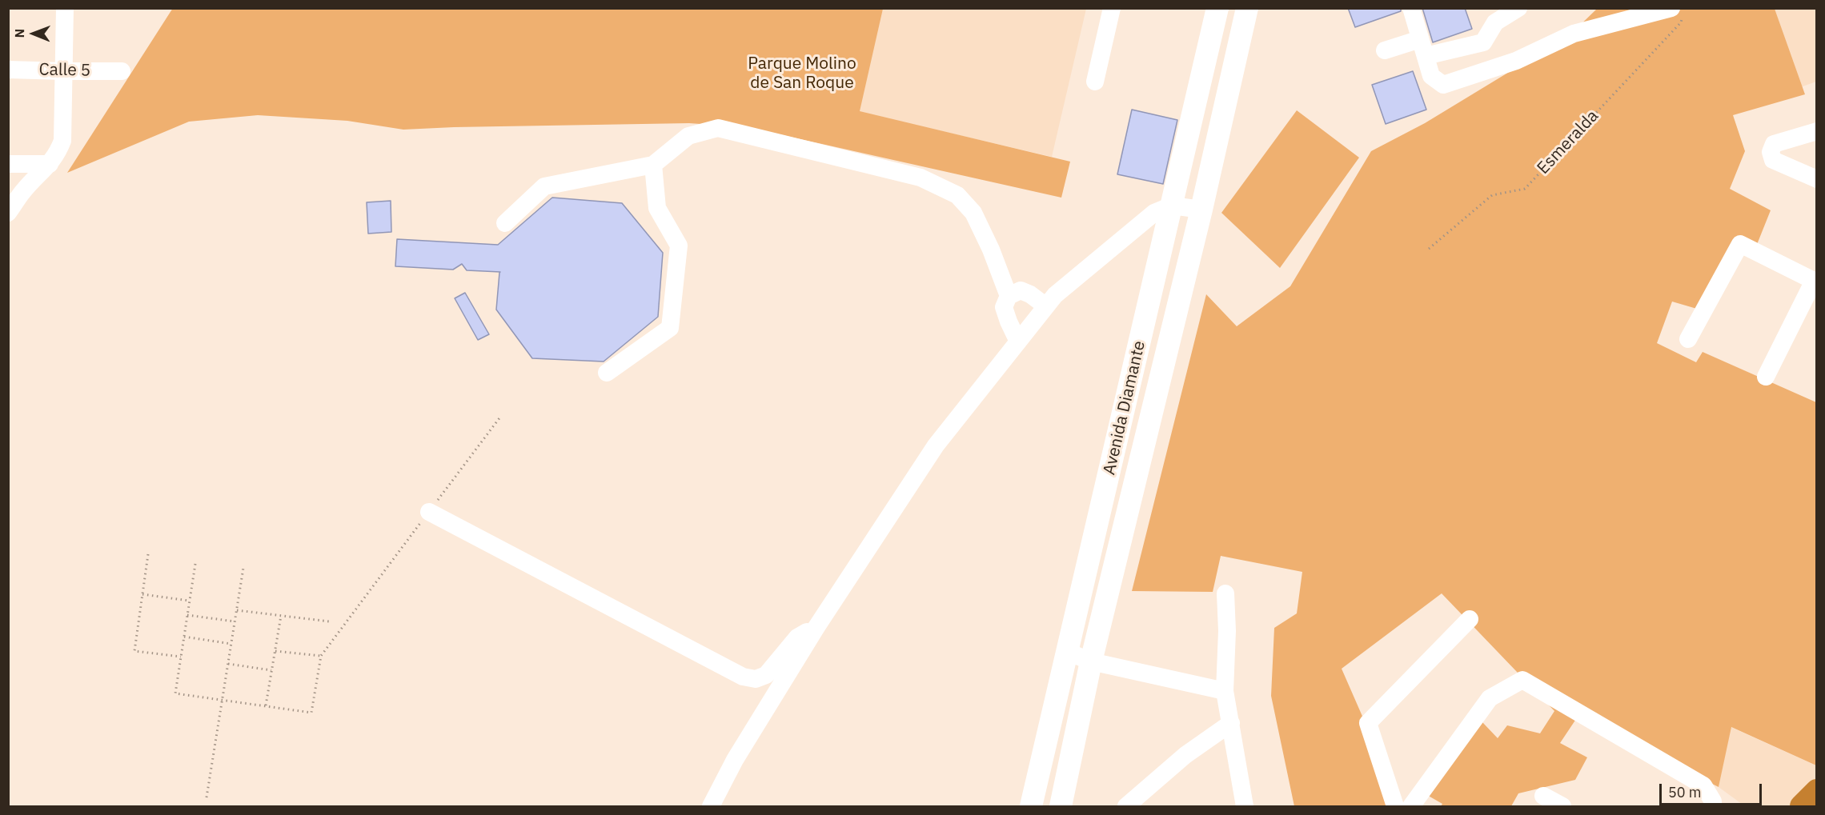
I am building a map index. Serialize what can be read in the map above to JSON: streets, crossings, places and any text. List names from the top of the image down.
{
  "streets": {
    "main road": ["Avenida Diamante"],
    "street": ["Calle 5"],
    "path": ["Esmeralda"]
  },
  "parks": ["Parque Molino de San Roque"],
  "scale_bar": "50 m",
  "north": "left"
}
